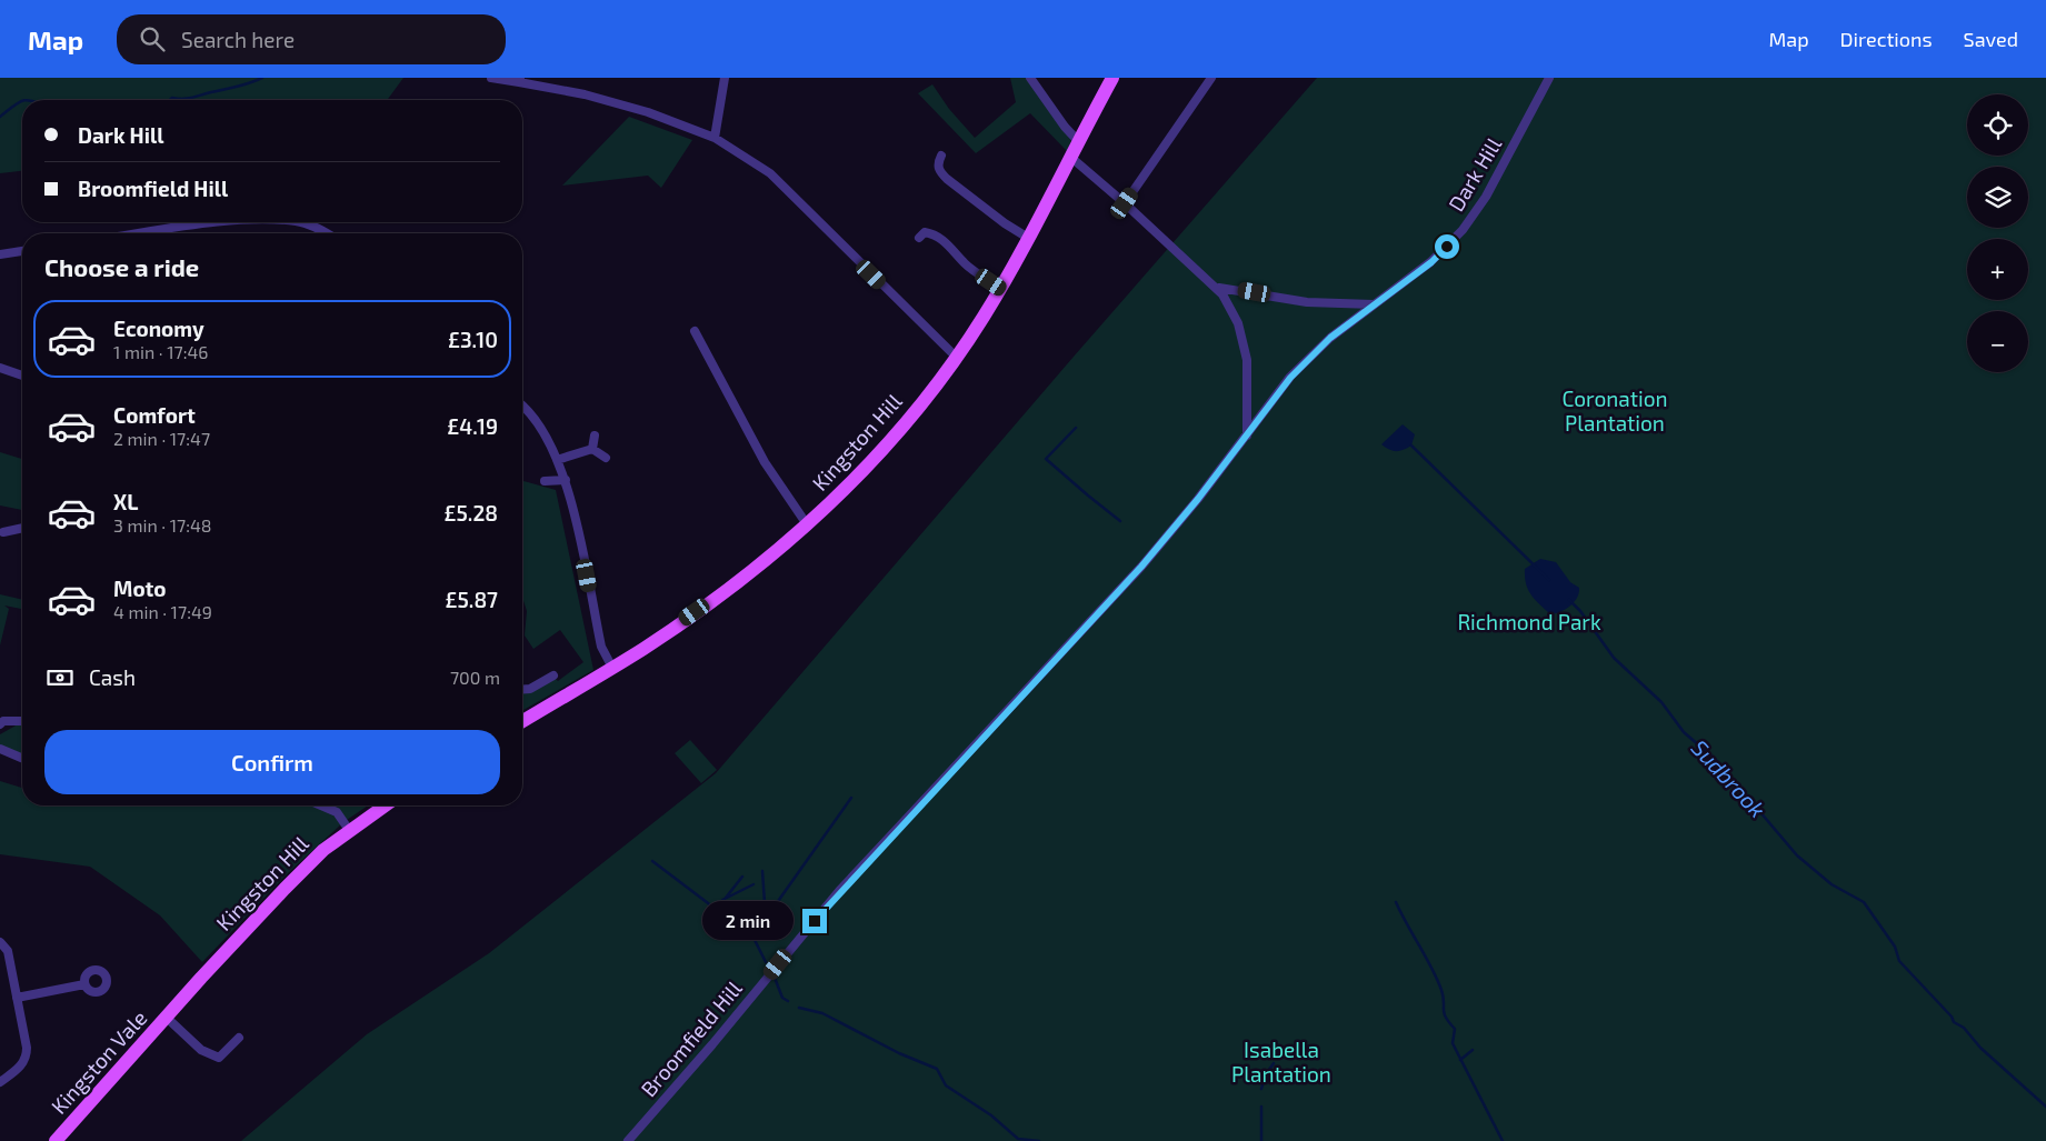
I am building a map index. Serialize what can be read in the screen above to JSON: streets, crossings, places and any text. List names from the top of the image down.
{
  "streets": {
    "main road": ["Kingston Hill", "Kingston Vale"],
    "street": ["Dark Hill", "Broomfield Hill"]
  },
  "crossings": [
    ["Dark Hill", "Broomfield Hill"],
    ["Kingston Hill", "Kingston Vale"]
  ],
  "water": ["Sudbrook"],
  "parks": ["Coronation Plantation", "Richmond Park", "Isabella Plantation"],
  "page": {
    "header": "Map",
    "search": "Search here",
    "nav": ["Map", "Directions", "Saved"],
    "map_buttons": ["+", "−"],
    "banner": ["Dark Hill", "Broomfield Hill"],
    "heading": "Choose a ride",
    "list": [
      {
        "name": "Economy",
        "note": "1 min · 17:46",
        "value": "£3.10"
      },
      {
        "name": "Comfort",
        "note": "2 min · 17:47",
        "value": "£4.19"
      },
      {
        "name": "XL",
        "note": "3 min · 17:48",
        "value": "£5.28"
      },
      {
        "name": "Moto",
        "note": "4 min · 17:49",
        "value": "£5.87"
      }
    ],
    "pay": ["Cash", "700 m"],
    "buttons": "Confirm",
    "bubble": "2 min"
  }
}
